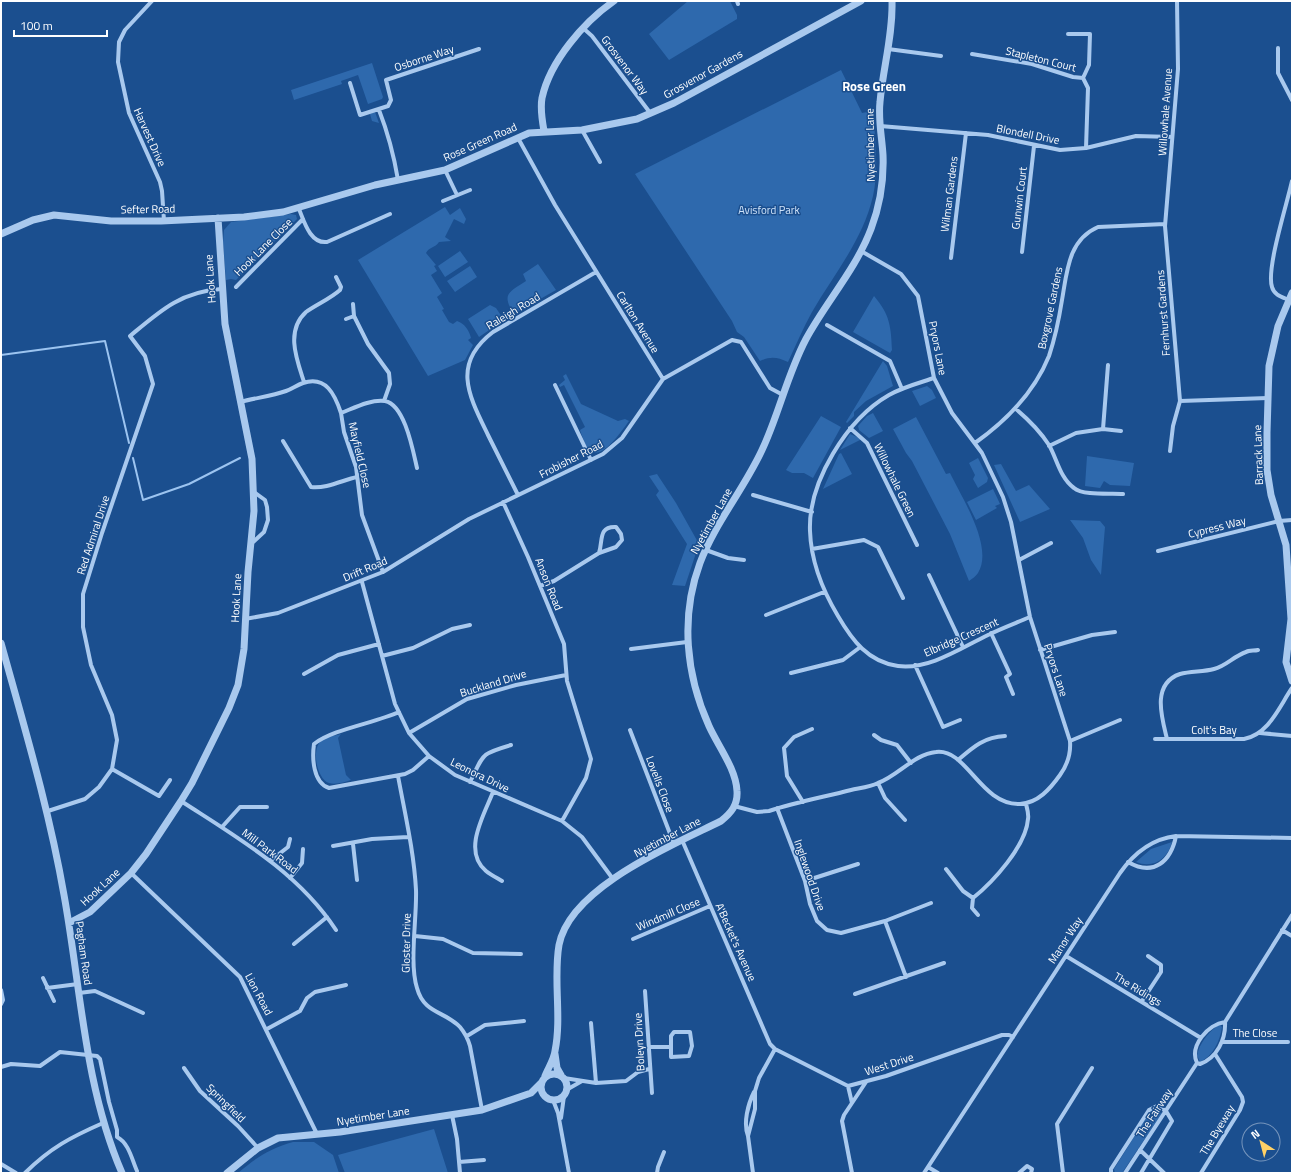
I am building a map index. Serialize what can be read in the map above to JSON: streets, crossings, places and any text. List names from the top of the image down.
{
  "streets": {
    "street": [
      "Osborne Way",
      "Stapleton Court",
      "Grosvenor Way",
      "Grosvenor Gardens",
      "Willowhale Avenue",
      "Blondell Drive",
      "Harvest Drive",
      "Rose Green Road",
      "Nyetimber Lane",
      "Wilman Gardens",
      "Gunwin Court",
      "Sefter Road",
      "Hook Lane Close",
      "Hook Lane",
      "Boxgrove Gardens",
      "Raleigh Road",
      "Fernhurst Gardens",
      "Carlton Avenue",
      "Pryors Lane",
      "Mayfield Close",
      "Barrack Lane",
      "Frobisher Road",
      "Willowhale Green",
      "Cypress Way",
      "Red Admiral Drive",
      "Drift Road",
      "Anson Road",
      "Elbridge Crescent",
      "Buckland Drive",
      "Colt's Bay",
      "Leonora Drive",
      "Lovells Close",
      "Mill Park Road",
      "Inglewood Drive",
      "Windmill Close",
      "Manor Way",
      "A'Becket's Avenue",
      "Gloster Drive",
      "Pagham Road",
      "The Ridings",
      "Lion Road",
      "The Close",
      "Boleyn Drive",
      "West Drive",
      "Springfield",
      "The Fairway",
      "The Byeway"
    ]
  },
  "crossings": [
    ["Stapleton Court", "Blondell Drive"],
    ["Grosvenor Way", "Grosvenor Gardens"],
    ["Grosvenor Gardens", "Rose Green Road"],
    ["Willowhale Avenue", "Blondell Drive"],
    ["Willowhale Avenue", "Boxgrove Gardens"],
    ["Willowhale Avenue", "Fernhurst Gardens"],
    ["Blondell Drive", "Nyetimber Lane"],
    ["Blondell Drive", "Wilman Gardens"],
    ["Blondell Drive", "Gunwin Court"],
    ["Harvest Drive", "Sefter Road"],
    ["Rose Green Road", "Sefter Road"],
    ["Rose Green Road", "Carlton Avenue"],
    ["Nyetimber Lane", "Pryors Lane"],
    ["Nyetimber Lane", "Leonora Drive"],
    ["Nyetimber Lane", "Lovells Close"],
    ["Nyetimber Lane", "A'Becket's Avenue"],
    ["Nyetimber Lane", "Gloster Drive"],
    ["Nyetimber Lane", "Lion Road"],
    ["Nyetimber Lane", "Springfield"],
    ["Sefter Road", "Hook Lane"],
    ["Hook Lane", "Red Admiral Drive"],
    ["Hook Lane", "Drift Road"],
    ["Hook Lane", "Mill Park Road"],
    ["Hook Lane", "Pagham Road"],
    ["Hook Lane", "Lion Road"],
    ["Boxgrove Gardens", "Fernhurst Gardens"],
    ["Boxgrove Gardens", "Pryors Lane"],
    ["Raleigh Road", "Carlton Avenue"],
    ["Raleigh Road", "Frobisher Road"],
    ["Carlton Avenue", "Frobisher Road"],
    ["Pryors Lane", "Elbridge Crescent"],
    ["Mayfield Close", "Drift Road"],
    ["Barrack Lane", "Cypress Way"],
    ["Frobisher Road", "Drift Road"],
    ["Frobisher Road", "Anson Road"],
    ["Willowhale Green", "Elbridge Crescent"],
    ["Red Admiral Drive", "Pagham Road"],
    ["Drift Road", "Leonora Drive"],
    ["Anson Road", "Buckland Drive"],
    ["Anson Road", "Leonora Drive"],
    ["Buckland Drive", "Leonora Drive"],
    ["Windmill Close", "A'Becket's Avenue"],
    ["Manor Way", "The Ridings"],
    ["Manor Way", "West Drive"],
    ["The Ridings", "The Fairway"]
  ],
  "districts": ["Rose Green"],
  "parks": ["Avisford Park"],
  "scale_bar": "100 m",
  "north": "top left"
}
